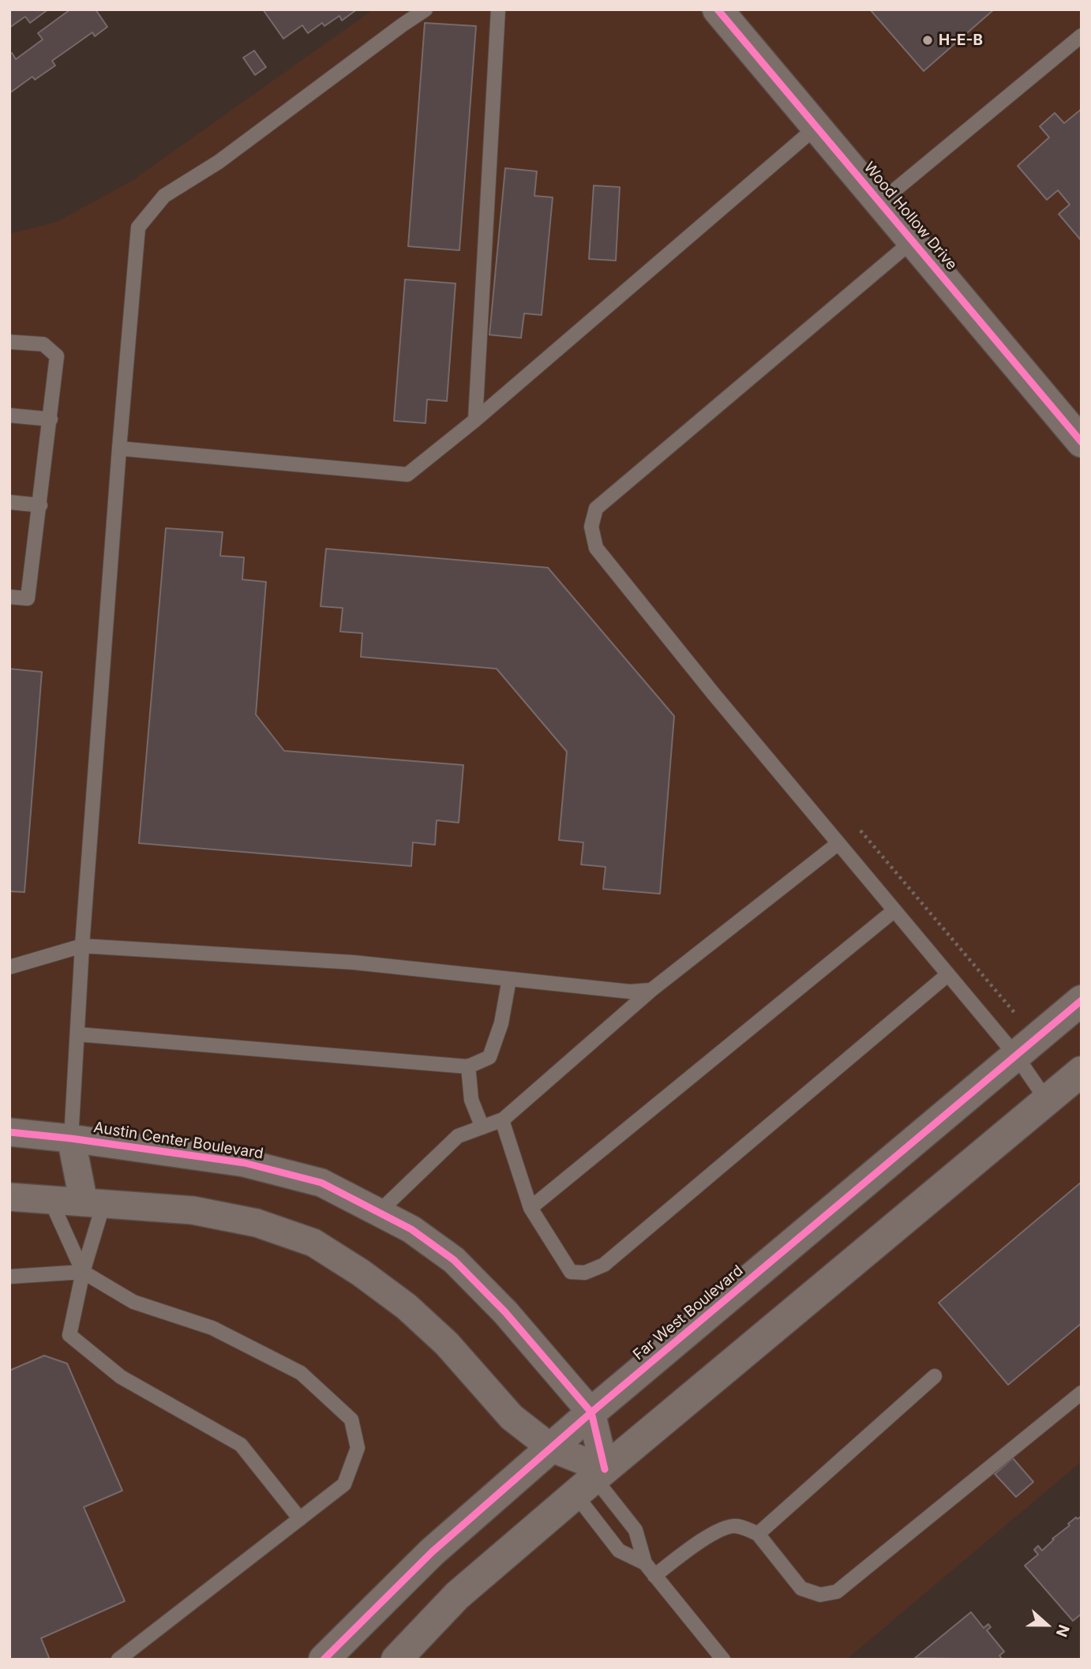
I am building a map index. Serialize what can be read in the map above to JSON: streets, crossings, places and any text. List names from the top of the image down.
{
  "streets": {
    "street": ["Wood Hollow Drive", "Austin Center Boulevard", "Far West Boulevard"]
  },
  "crossings": [
    ["Austin Center Boulevard", "Far West Boulevard"]
  ],
  "places": ["H-E-B"],
  "north": "right"
}
